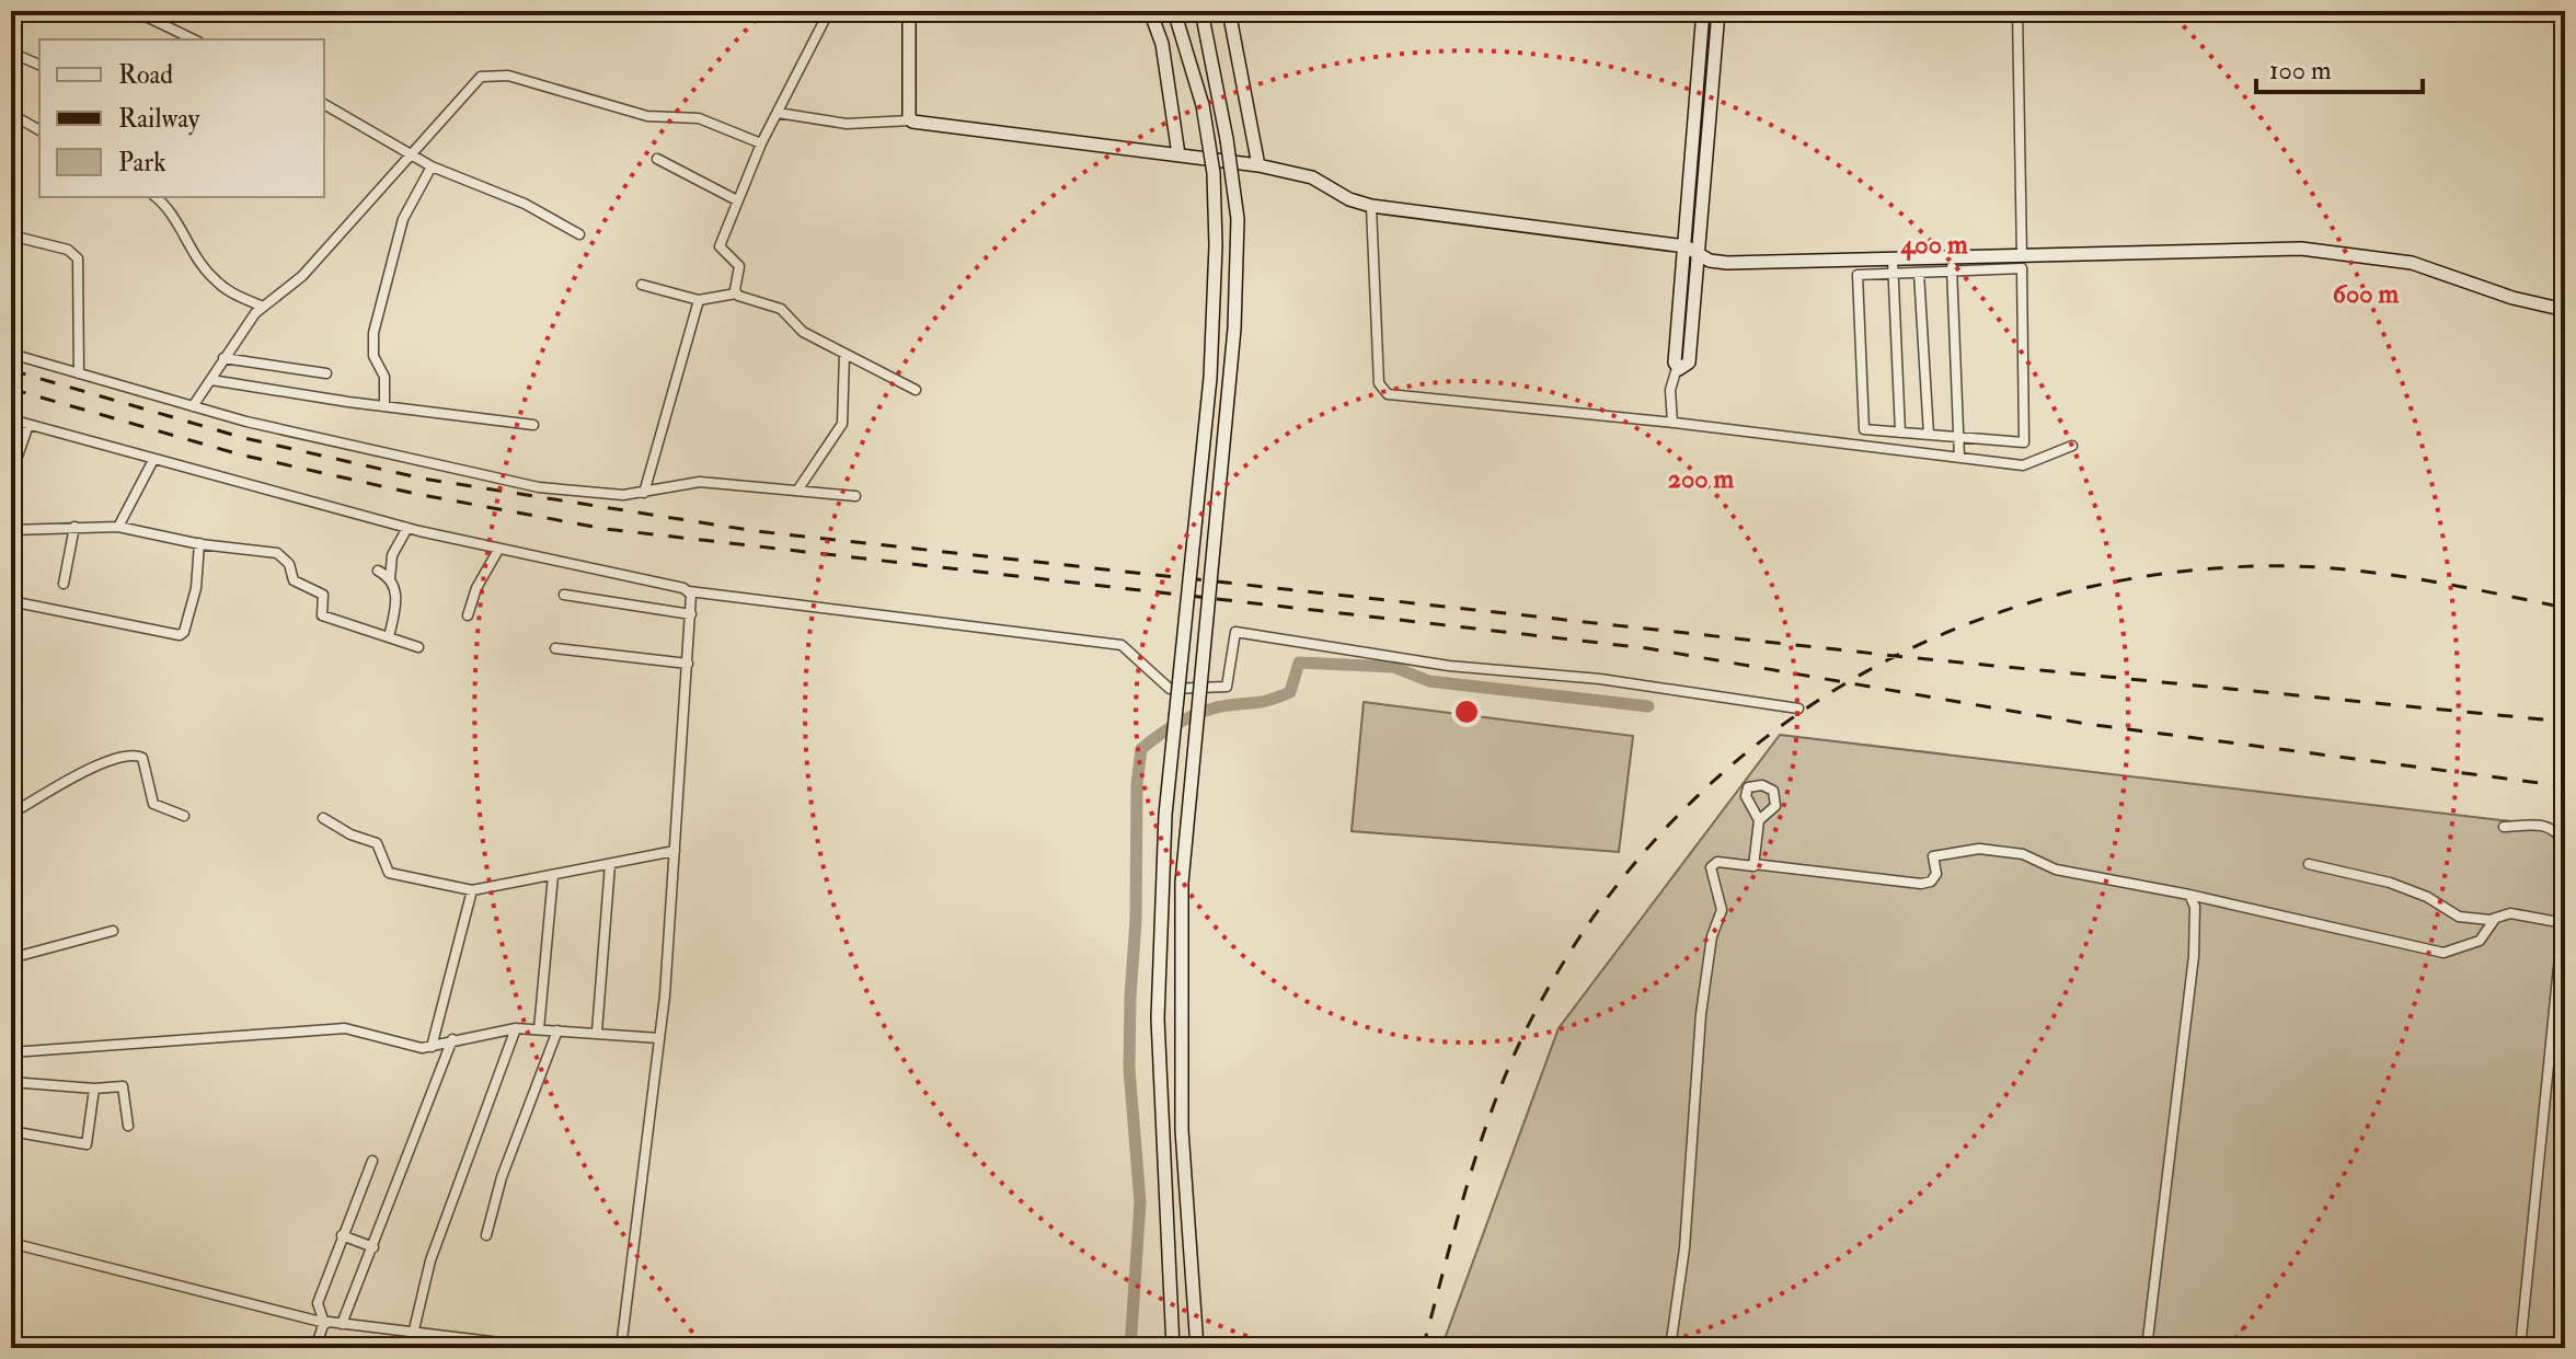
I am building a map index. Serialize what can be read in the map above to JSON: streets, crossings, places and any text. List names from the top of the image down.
{
  "legend": ["Road", "Railway", "Park"],
  "scale_bar": "100 m",
  "rings": ["400 m", "600 m", "200 m"]
}
